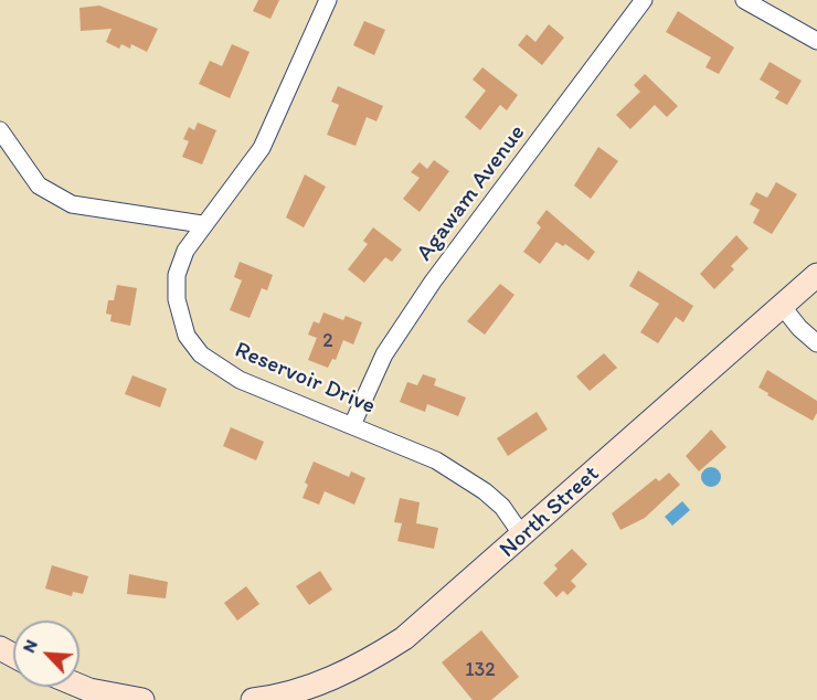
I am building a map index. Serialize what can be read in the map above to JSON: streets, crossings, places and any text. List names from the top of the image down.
{
  "streets": {
    "street": ["Agawam Avenue", "Reservoir Drive", "North Street"]
  },
  "crossings": [
    ["Agawam Avenue", "Reservoir Drive"],
    ["Reservoir Drive", "North Street"]
  ],
  "house_numbers": ["2", "132"],
  "north": "top left"
}
